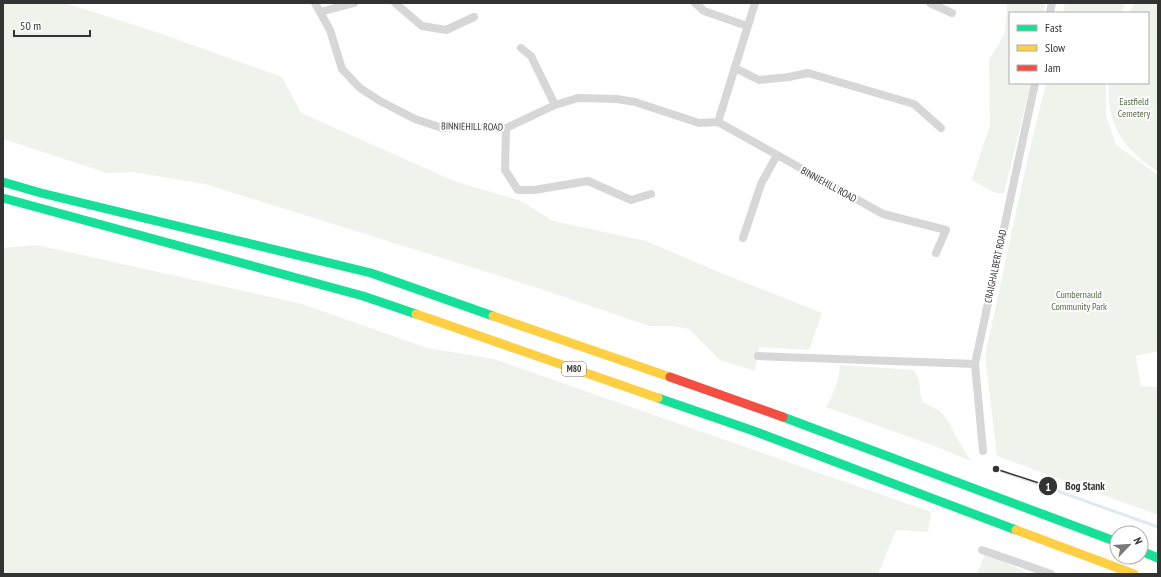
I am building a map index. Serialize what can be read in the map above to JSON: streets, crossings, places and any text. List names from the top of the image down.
{
  "streets": {
    "highway": ["M80"],
    "street": ["BINNIEHILL ROAD", "CRAIGHALBERT ROAD"]
  },
  "parks": ["Eastfield Cemetery", "Cumbernauld Community Park"],
  "places": ["Bog Stank"],
  "legend": ["Fast", "Slow", "Jam"],
  "scale_bar": "50 m",
  "north": "top right"
}
